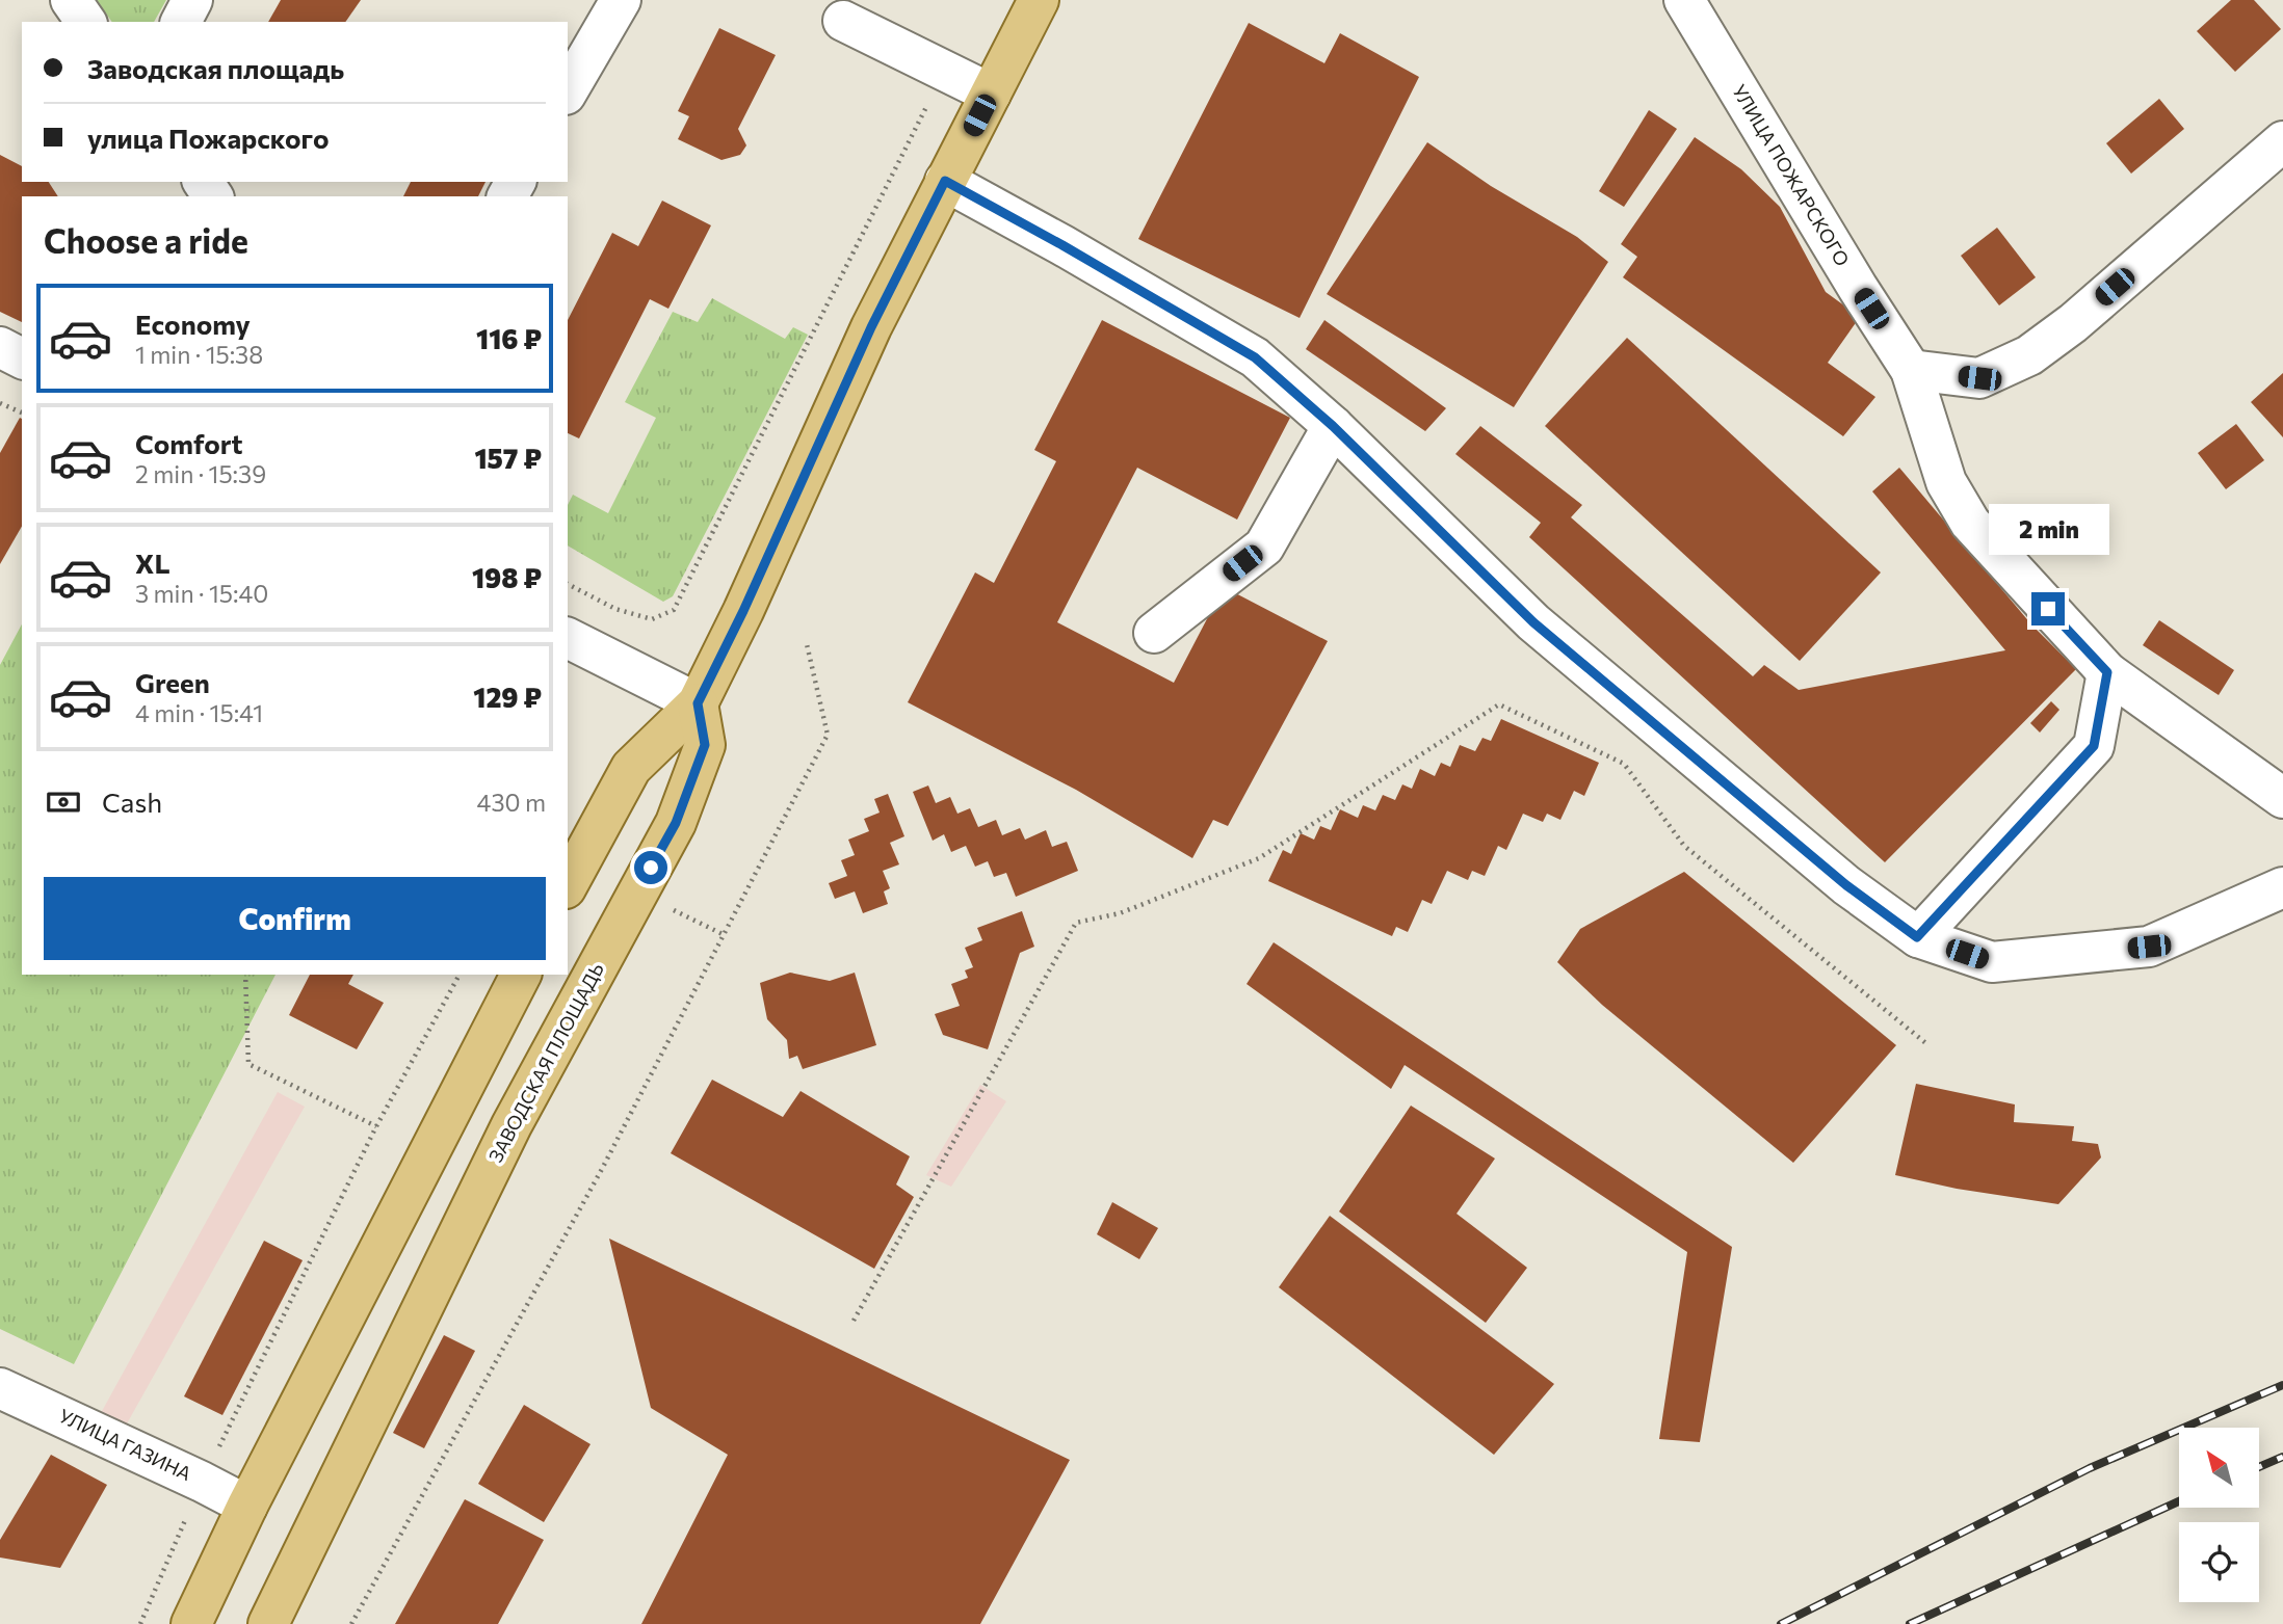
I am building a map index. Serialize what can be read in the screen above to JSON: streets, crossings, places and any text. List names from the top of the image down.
{
  "streets": {
    "main road": ["ЗАВОДСКАЯ ПЛОЩАДЬ"],
    "street": ["УЛИЦА ПОЖАРСКОГО", "УЛИЦА ГАЗИНА"]
  },
  "north": "top left",
  "page": {
    "banner": ["Заводская площадь", "улица Пожарского"],
    "heading": "Choose a ride",
    "list": [
      {
        "name": "Economy",
        "note": "1 min · 15:38",
        "value": "116 ₽"
      },
      {
        "name": "Comfort",
        "note": "2 min · 15:39",
        "value": "157 ₽"
      },
      {
        "name": "XL",
        "note": "3 min · 15:40",
        "value": "198 ₽"
      },
      {
        "name": "Green",
        "note": "4 min · 15:41",
        "value": "129 ₽"
      }
    ],
    "bubble": "2 min",
    "pay": ["Cash", "430 m"],
    "buttons": "Confirm"
  }
}
